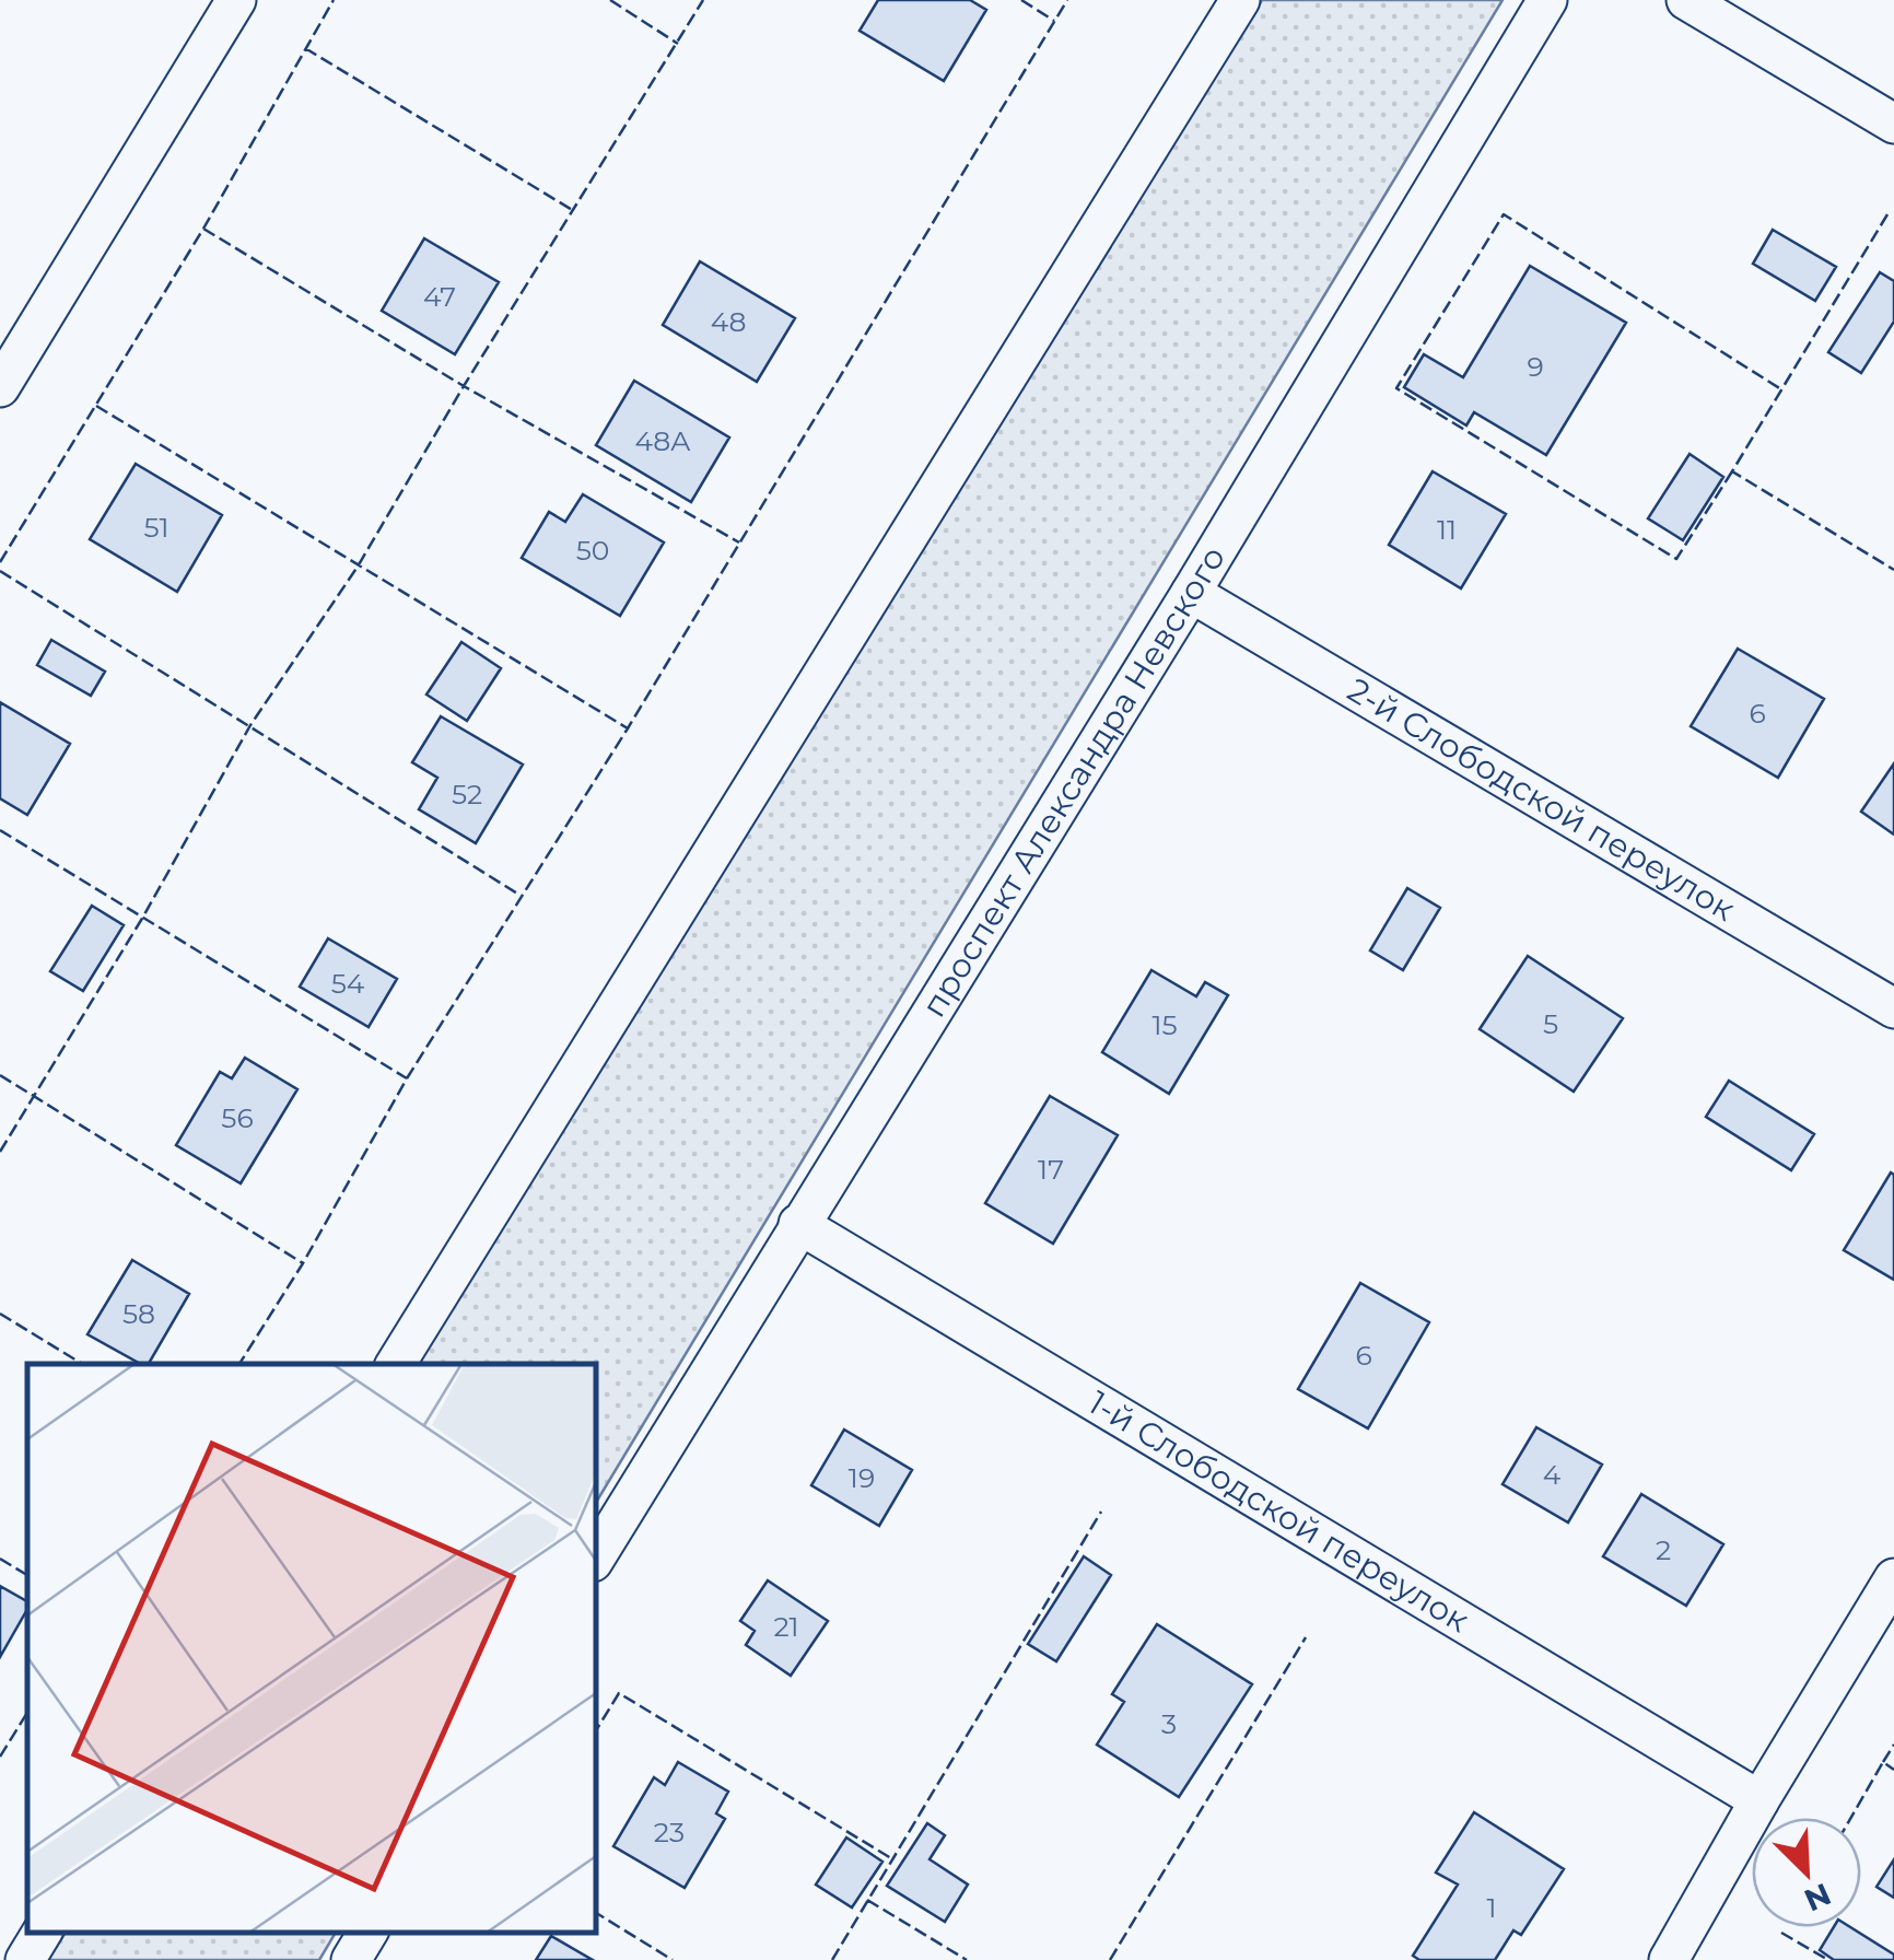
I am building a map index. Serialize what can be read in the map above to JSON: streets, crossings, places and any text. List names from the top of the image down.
{
  "streets": {
    "street": ["проспект Александра Невского", "2-й Слободской переулок", "1-й Слободской переулок"]
  },
  "crossings": [
    ["проспект Александра Невского", "2-й Слободской переулок"],
    ["проспект Александра Невского", "1-й Слободской переулок"]
  ],
  "house_numbers": [
    "47",
    "48",
    "9",
    "48А",
    "51",
    "11",
    "50",
    "6",
    "52",
    "54",
    "5",
    "15",
    "56",
    "17",
    "58",
    "6",
    "4",
    "19",
    "2",
    "21",
    "3",
    "23",
    "1"
  ],
  "north": "bottom right"
}
